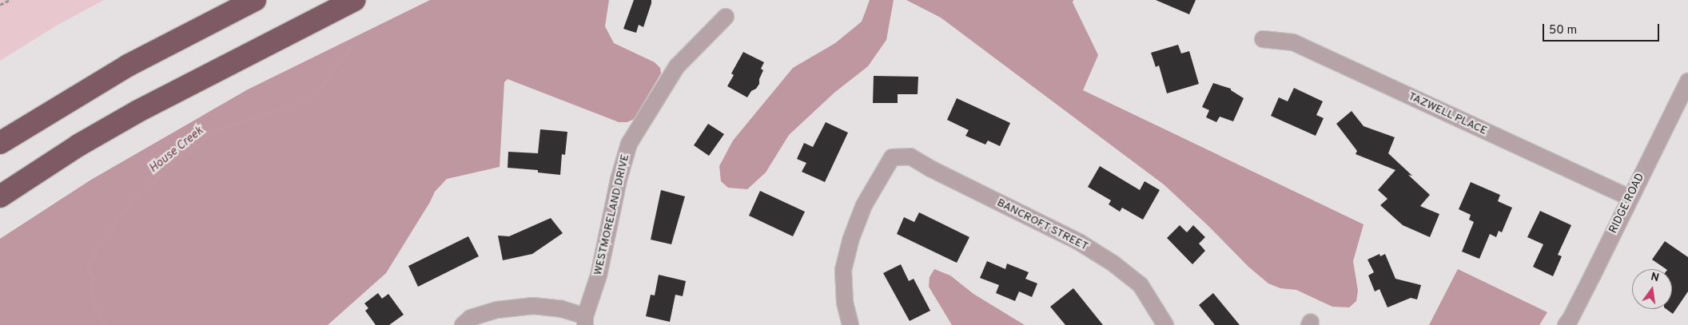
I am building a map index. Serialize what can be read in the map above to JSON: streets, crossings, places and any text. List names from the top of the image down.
{
  "streets": {
    "street": [
      "TAZWELL PLACE",
      "RIDGE ROAD",
      "WESTMORELAND DRIVE",
      "BANCROFT STREET"
    ]
  },
  "crossings": [
    ["TAZWELL PLACE", "RIDGE ROAD"]
  ],
  "water": ["House Creek"],
  "scale_bar": "50 m",
  "north": "top"
}
